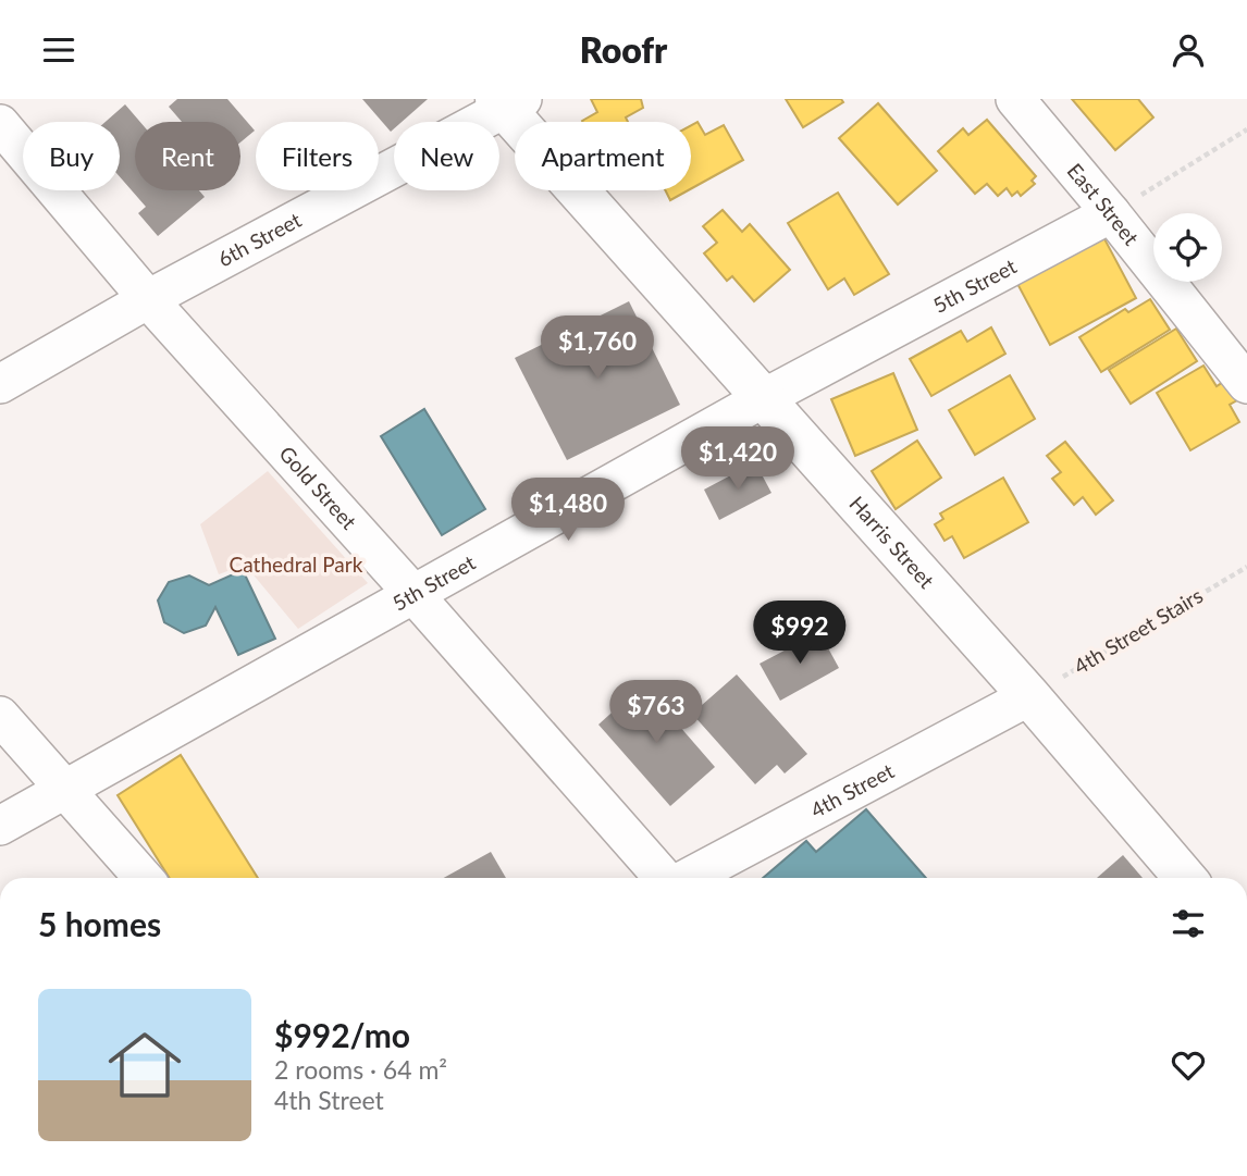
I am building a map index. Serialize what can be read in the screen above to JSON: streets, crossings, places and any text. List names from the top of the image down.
{
  "streets": {
    "street": [
      "East Street",
      "6th Street",
      "5th Street",
      "Gold Street",
      "Harris Street",
      "4th Street"
    ],
    "path": ["4th Street Stairs"]
  },
  "crossings": [
    ["East Street", "5th Street"],
    ["6th Street", "Gold Street"],
    ["6th Street", "Harris Street"],
    ["5th Street", "Gold Street"],
    ["5th Street", "Harris Street"],
    ["Harris Street", "4th Street Stairs"],
    ["Harris Street", "4th Street"],
    ["4th Street Stairs", "4th Street"]
  ],
  "parks": ["Cathedral Park"],
  "page": {
    "header": "Roofr",
    "chip": [
      "Buy",
      "Rent",
      "Filters",
      "New",
      "Apartment"
    ],
    "price": [
      "$1,760",
      "$1,420",
      "$1,480",
      "$992",
      "$763"
    ],
    "heading": "5 homes",
    "list": [
      {
        "name": "$992/mo",
        "note": "2 rooms · 64 m² · 4th Street"
      }
    ]
  }
}
